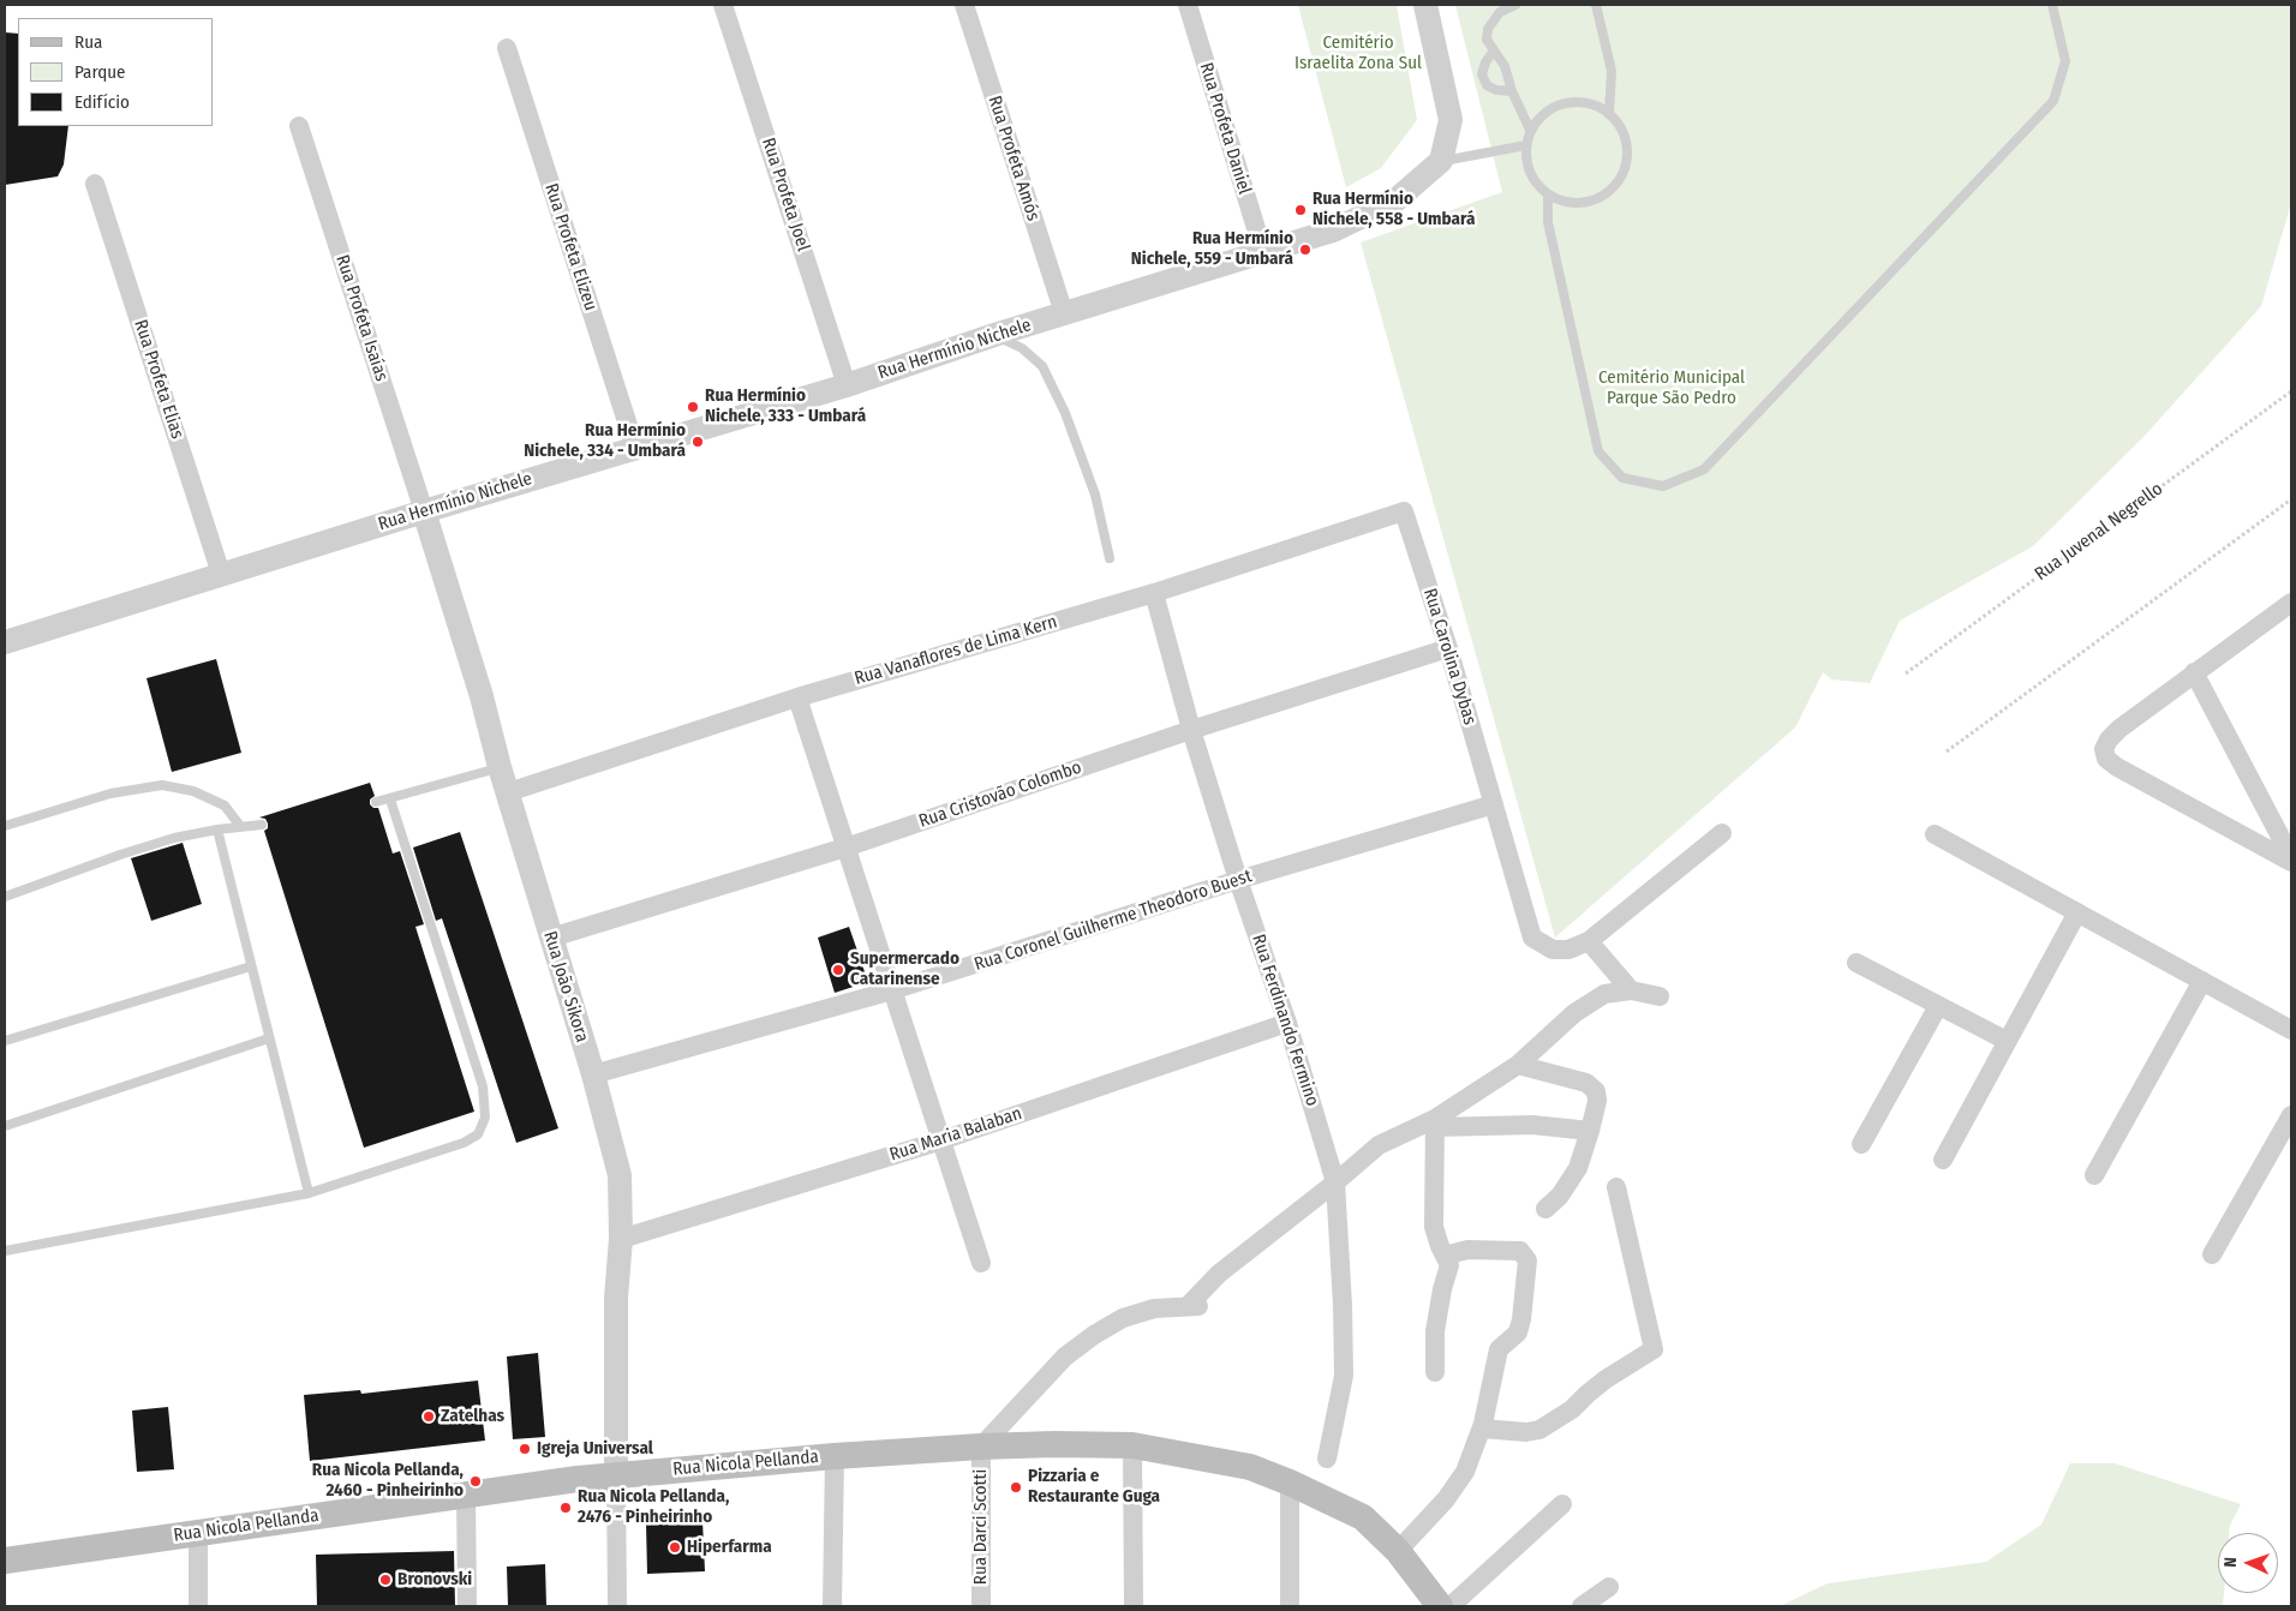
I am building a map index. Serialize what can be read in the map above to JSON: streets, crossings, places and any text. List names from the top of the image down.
{
  "streets": {
    "main road": ["Rua Nicola Pellanda"],
    "street": [
      "Rua Profeta Daniel",
      "Rua Profeta Amós",
      "Rua Profeta Joel",
      "Rua Profeta Elizeu",
      "Rua Profeta Isaías",
      "Rua Hermínio Nichele",
      "Rua Profeta Elias",
      "Rua Vanaflores de Lima Kern",
      "Rua Carolina Dybas",
      "Rua Cristovão Colombo",
      "Rua Coronel Guilherme Theodoro Buest",
      "Rua João Sikora",
      "Rua Ferdinando Fermino",
      "Rua Maria Balaban",
      "Rua Darci Scotti"
    ],
    "path": ["Rua Juvenal Negrello"]
  },
  "crossings": [
    ["Rua Profeta Daniel", "Rua Hermínio Nichele"],
    ["Rua Profeta Amós", "Rua Hermínio Nichele"],
    ["Rua Profeta Joel", "Rua Hermínio Nichele"],
    ["Rua Profeta Elizeu", "Rua Hermínio Nichele"],
    ["Rua Profeta Isaías", "Rua Hermínio Nichele"],
    ["Rua Profeta Isaías", "Rua João Sikora"],
    ["Rua Hermínio Nichele", "Rua Profeta Elias"],
    ["Rua Hermínio Nichele", "Rua João Sikora"],
    ["Rua Vanaflores de Lima Kern", "Rua Carolina Dybas"],
    ["Rua Vanaflores de Lima Kern", "Rua João Sikora"],
    ["Rua Vanaflores de Lima Kern", "Rua Ferdinando Fermino"],
    ["Rua Carolina Dybas", "Rua Cristovão Colombo"],
    ["Rua Carolina Dybas", "Rua Coronel Guilherme Theodoro Buest"],
    ["Rua Cristovão Colombo", "Rua João Sikora"],
    ["Rua Cristovão Colombo", "Rua Ferdinando Fermino"],
    ["Rua Coronel Guilherme Theodoro Buest", "Rua João Sikora"],
    ["Rua Coronel Guilherme Theodoro Buest", "Rua Ferdinando Fermino"],
    ["Rua João Sikora", "Rua Maria Balaban"],
    ["Rua João Sikora", "Rua Nicola Pellanda"],
    ["Rua Ferdinando Fermino", "Rua Maria Balaban"],
    ["Rua Nicola Pellanda", "Rua Darci Scotti"]
  ],
  "parks": ["Cemitério Israelita Zona Sul", "Cemitério Municipal Parque São Pedro"],
  "places": [
    "Rua Hermínio Nichele, 558 - Umbará",
    "Rua Hermínio Nichele, 559 - Umbará",
    "Rua Hermínio Nichele, 333 - Umbará",
    "Rua Hermínio Nichele, 334 - Umbará",
    "Supermercado Catarinense",
    "Zatelhas",
    "Igreja Universal",
    "Rua Nicola Pellanda, 2460 - Pinheirinho",
    "Pizzaria e Restaurante Guga",
    "Rua Nicola Pellanda, 2476 - Pinheirinho",
    "Hiperfarma",
    "Bronovski"
  ],
  "legend": ["Rua", "Parque", "Edifício"],
  "north": "left"
}
